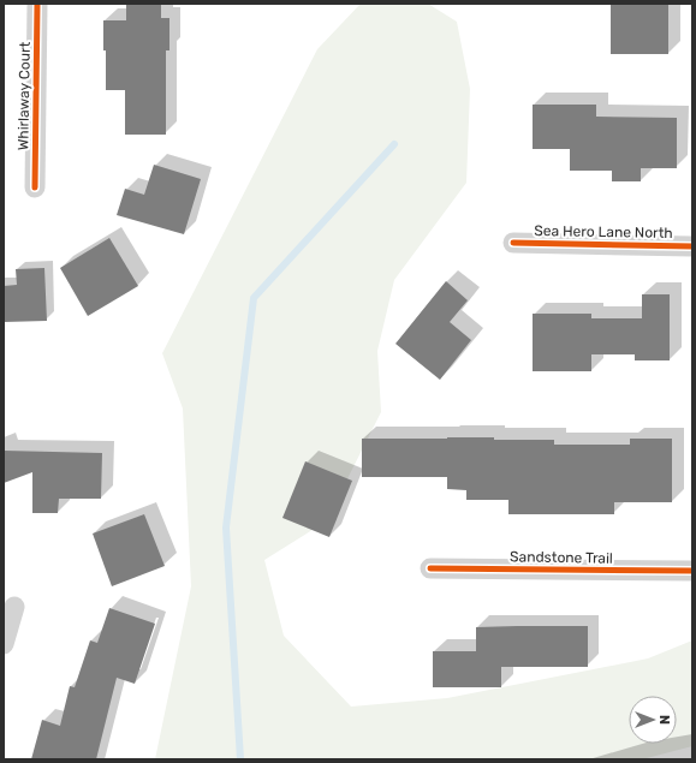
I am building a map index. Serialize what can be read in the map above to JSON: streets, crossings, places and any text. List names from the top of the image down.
{
  "streets": {
    "street": ["Whirlaway Court", "Sea Hero Lane North", "Sandstone Trail"]
  },
  "north": "right"
}
